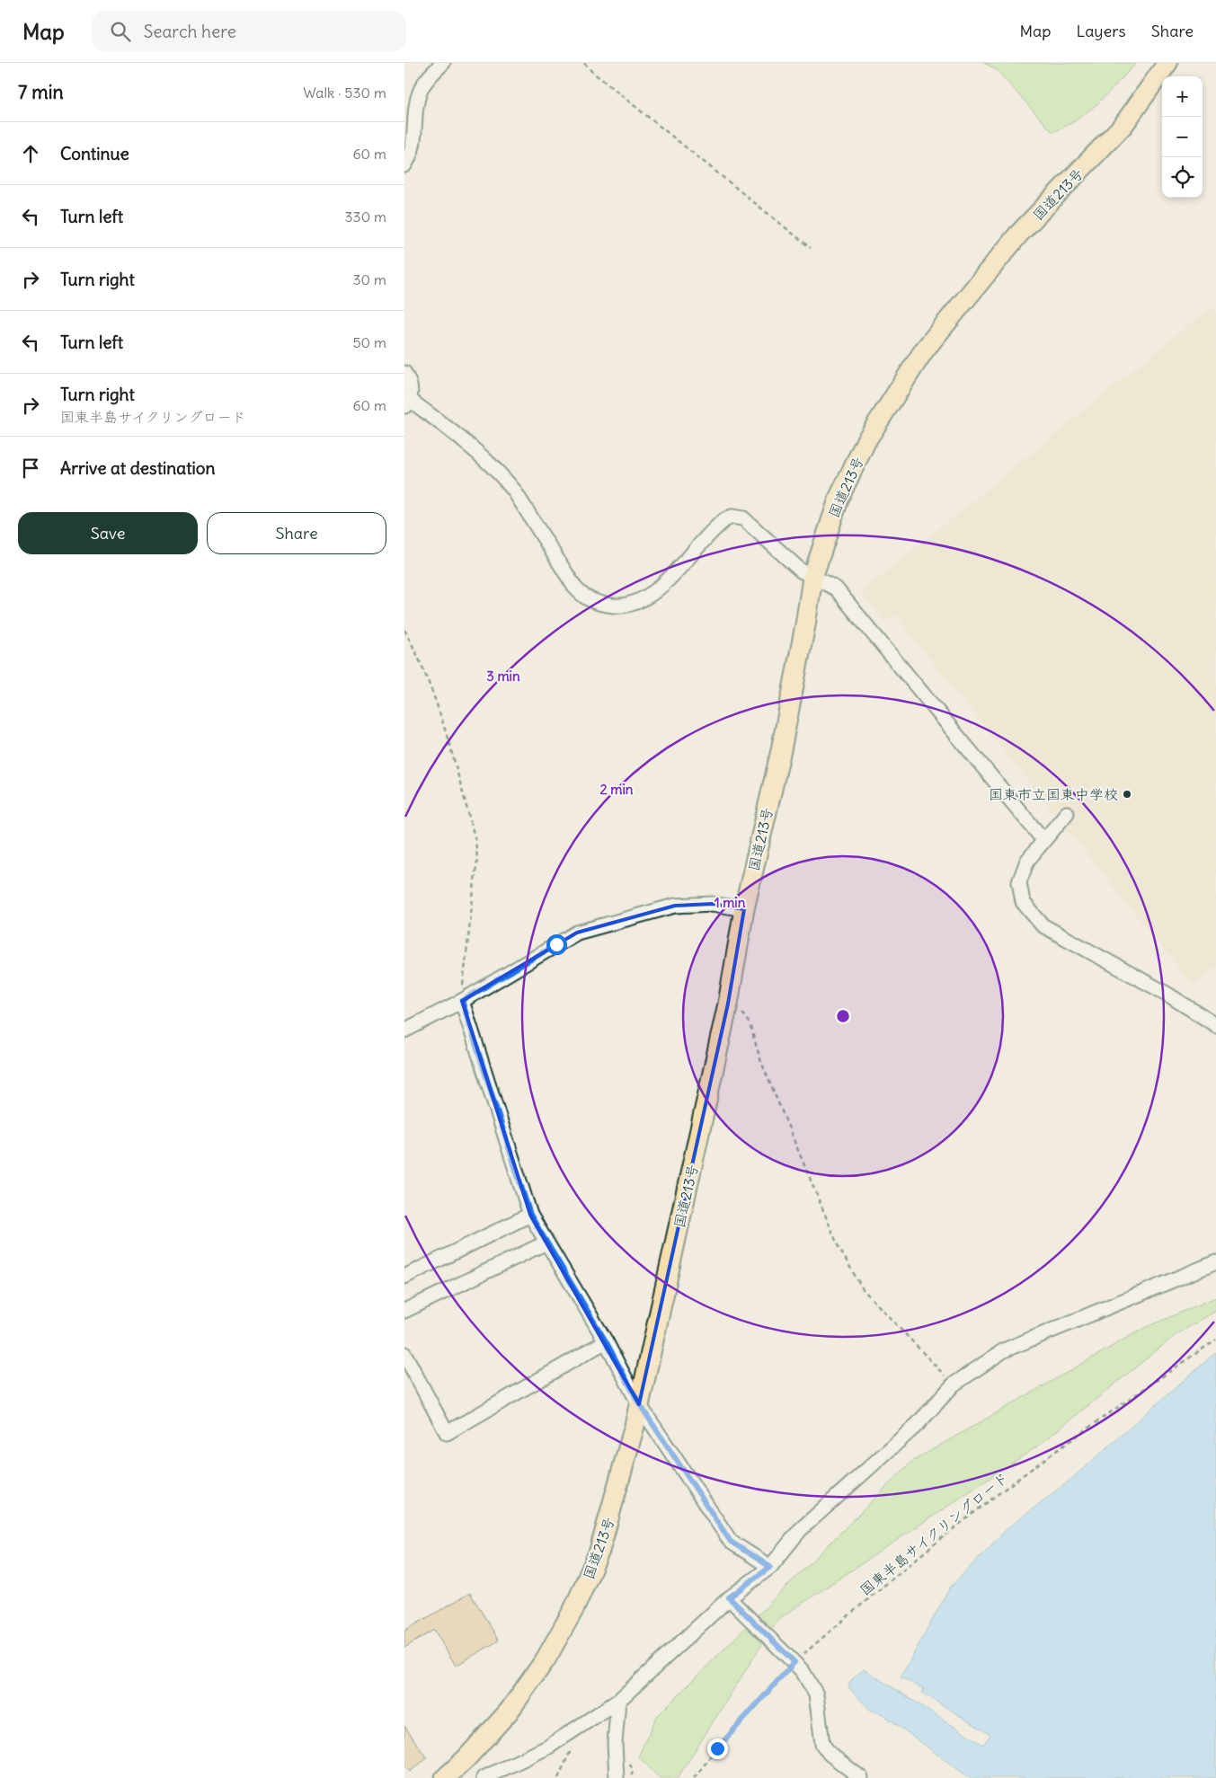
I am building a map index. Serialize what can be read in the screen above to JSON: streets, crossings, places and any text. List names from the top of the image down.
{
  "streets": {
    "highway": ["国道213号"],
    "path": ["国東半島サイクリングロード"]
  },
  "places": ["国東市立国東中学校"],
  "page": {
    "header": "Map",
    "search": "Search here",
    "nav": ["Map", "Layers", "Share"],
    "heading": ["7 min", "Walk · 530 m"],
    "map_buttons": ["+", "−"],
    "list": [
      ["Continue", "60 m"],
      ["Turn left", "330 m"],
      ["Turn right", "30 m"],
      ["Turn left", "50 m"],
      ["Turn right", "国東半島サイクリングロード", "60 m"],
      "Arrive at destination"
    ],
    "buttons": ["Save", "Share"]
  },
  "rings": ["3 min", "2 min", "1 min"]
}
